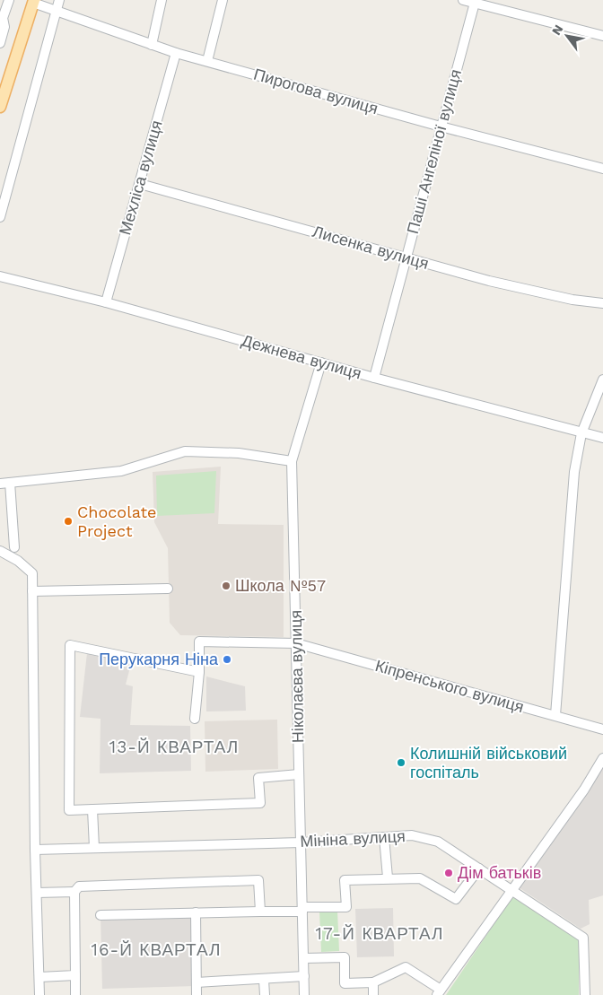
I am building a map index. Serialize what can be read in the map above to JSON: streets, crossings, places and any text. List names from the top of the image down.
{
  "streets": {
    "street": [
      "Пирогова вулиця",
      "Паші Ангеліної вулиця",
      "Мехліса вулиця",
      "Лисенка вулиця",
      "Дежнева вулиця",
      "Ніколаєва вулиця",
      "Кіпренського вулиця",
      "Мініна вулиця"
    ]
  },
  "crossings": [
    ["Пирогова вулиця", "Паші Ангеліної вулиця"],
    ["Пирогова вулиця", "Мехліса вулиця"],
    ["Паші Ангеліної вулиця", "Лисенка вулиця"],
    ["Паші Ангеліної вулиця", "Дежнева вулиця"],
    ["Мехліса вулиця", "Лисенка вулиця"],
    ["Мехліса вулиця", "Дежнева вулиця"],
    ["Дежнева вулиця", "Ніколаєва вулиця"],
    ["Ніколаєва вулиця", "Кіпренського вулиця"],
    ["Ніколаєва вулиця", "Мініна вулиця"]
  ],
  "districts": ["13-Й КВАРТАЛ", "17-Й КВАРТАЛ", "16-Й КВАРТАЛ"],
  "places": [
    "Chocolate Project",
    "Школа №57",
    "Перукарня Ніна",
    "Колишній військовий госпіталь",
    "Дім батьків"
  ],
  "north": "top left"
}
